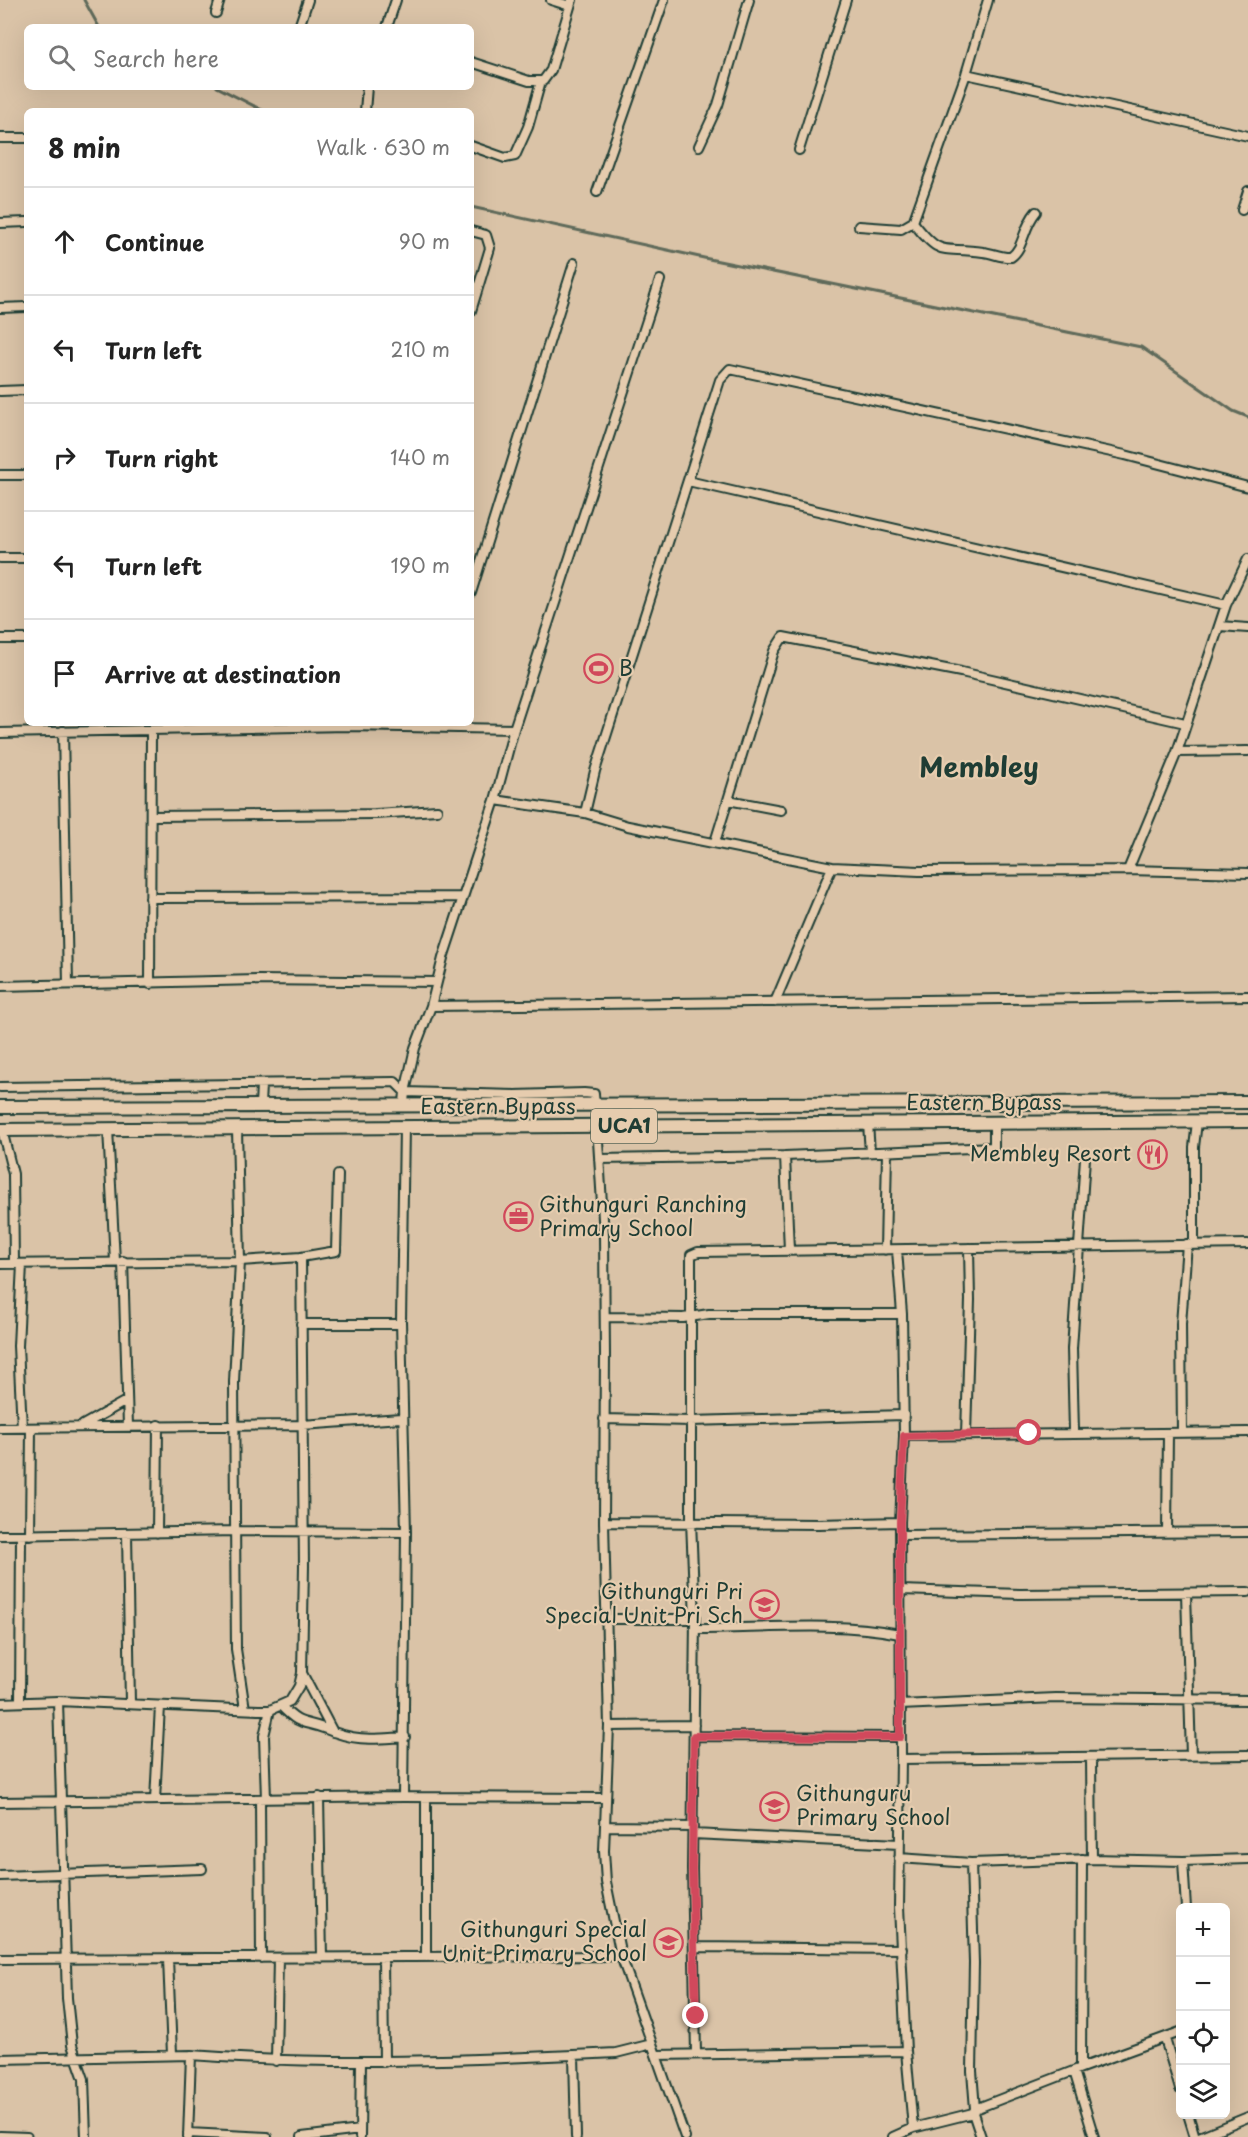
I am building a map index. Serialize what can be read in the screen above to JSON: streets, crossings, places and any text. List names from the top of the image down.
{
  "streets": {
    "main road": ["Eastern Bypass", "UCA1"]
  },
  "districts": ["Membley"],
  "places": {
    "sports": ["B"],
    "restaurant": ["Membley Resort"],
    "office": ["Githunguri Ranching Primary School"],
    "school or university": ["Githunguri Pri Special Unit Pri Sch", "Githunguru Primary School", "Githunguri Special Unit Primary School"]
  },
  "page": {
    "search": "Search here",
    "heading": ["8 min", "Walk · 630 m"],
    "list": [
      ["Continue", "90 m"],
      ["Turn left", "210 m"],
      ["Turn right", "140 m"],
      ["Turn left", "190 m"],
      "Arrive at destination"
    ],
    "map_buttons": ["+", "−"]
  }
}
